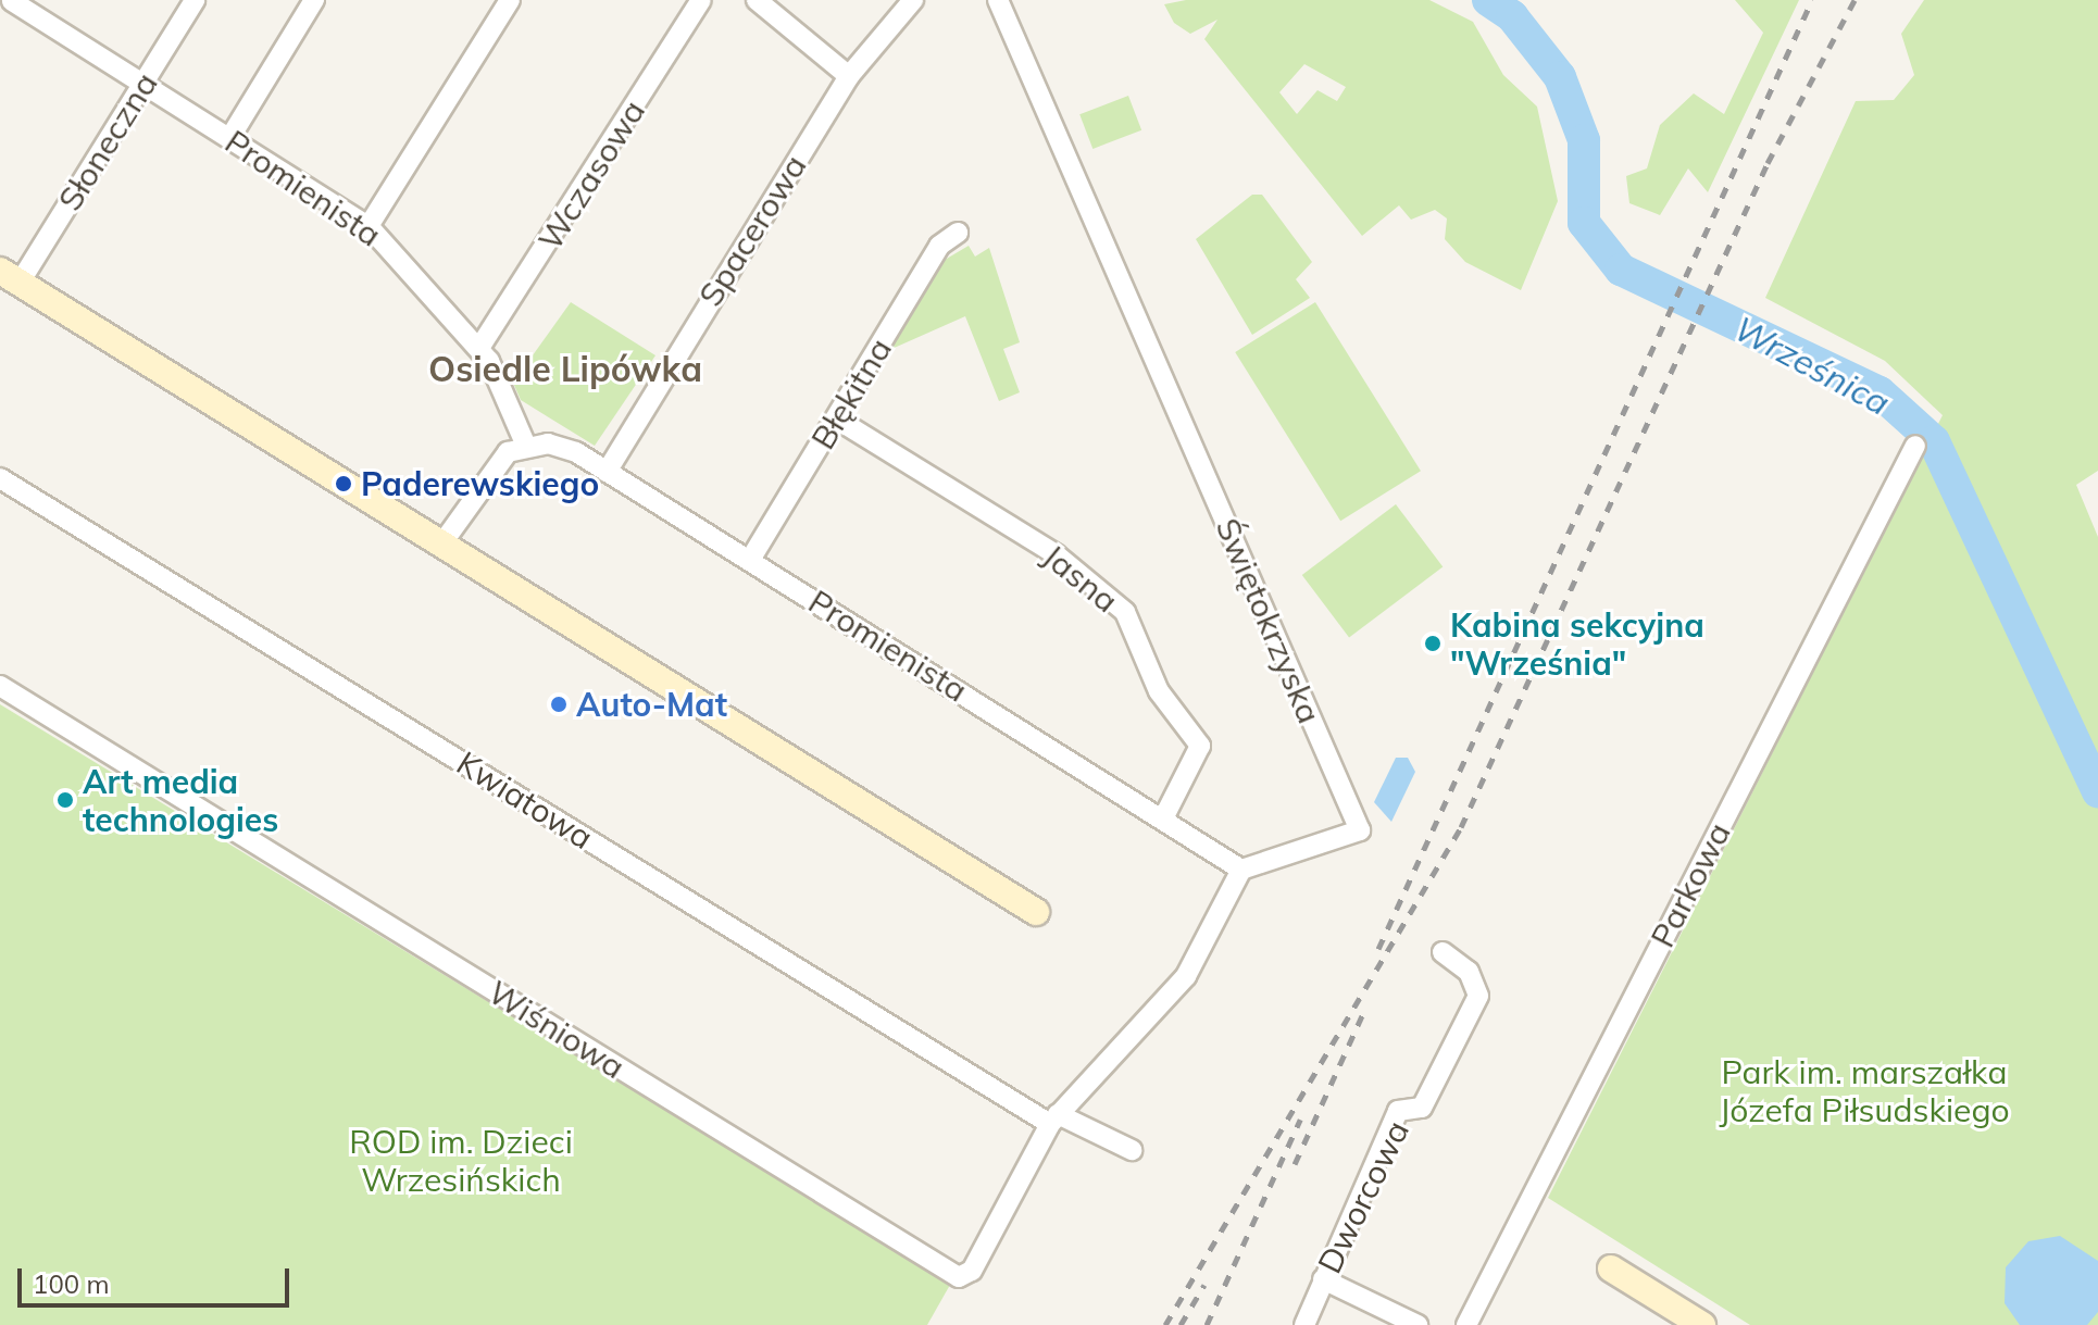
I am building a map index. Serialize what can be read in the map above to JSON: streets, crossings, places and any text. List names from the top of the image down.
{
  "streets": {
    "street": [
      "Słoneczna",
      "Wczasowa",
      "Promienista",
      "Spacerowa",
      "Błękitna",
      "Jasna",
      "Świętokrzyska",
      "Kwiatowa",
      "Parkowa",
      "Wiśniowa",
      "Dworcowa"
    ]
  },
  "crossings": [
    ["Słoneczna", "Promienista"],
    ["Wczasowa", "Promienista"],
    ["Promienista", "Spacerowa"],
    ["Promienista", "Błękitna"],
    ["Promienista", "Jasna"],
    ["Promienista", "Świętokrzyska"],
    ["Błękitna", "Jasna"],
    ["Kwiatowa", "Wiśniowa"]
  ],
  "districts": ["Osiedle Lipówka"],
  "water": ["Wrześnica"],
  "parks": ["Park im. marszałka Józefa Piłsudskiego", "ROD im. Dzieci Wrzesińskich"],
  "places": [
    "Paderewskiego",
    "Kabina sekcyjna \"Września\"",
    "Auto-Mat",
    "Art media technologies"
  ],
  "scale_bar": "100 m"
}
